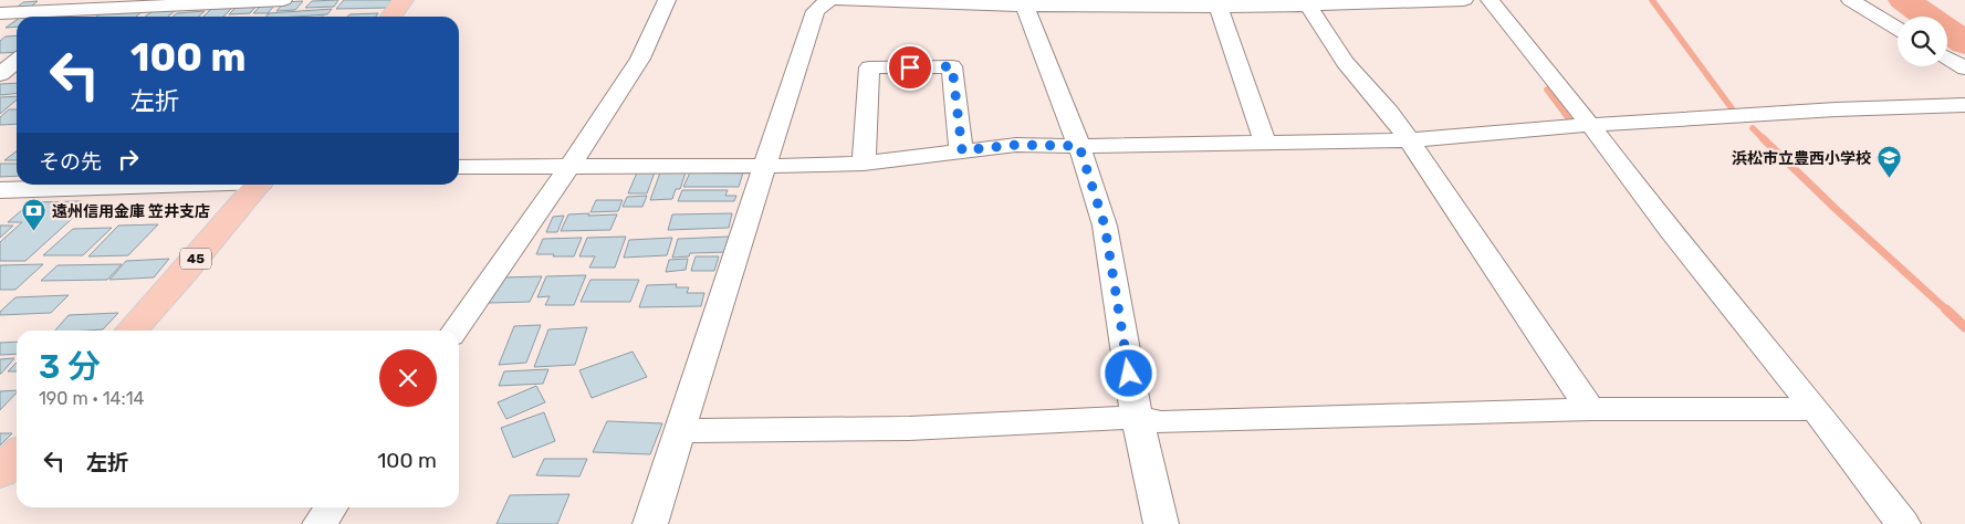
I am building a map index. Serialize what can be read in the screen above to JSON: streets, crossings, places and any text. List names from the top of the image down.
{
  "streets": {
    "main road": ["45"]
  },
  "places": {
    "school or university": ["浜松市立豊西小学校"],
    "bank": ["遠州信用金庫 笠井支店"]
  },
  "page": {
    "turn": ["100 m", "左折"],
    "then": "その先",
    "heading": ["3 分", "190 m · 14:14"],
    "list": [
      {
        "name": "左折",
        "value": "100 m"
      }
    ]
  }
}
